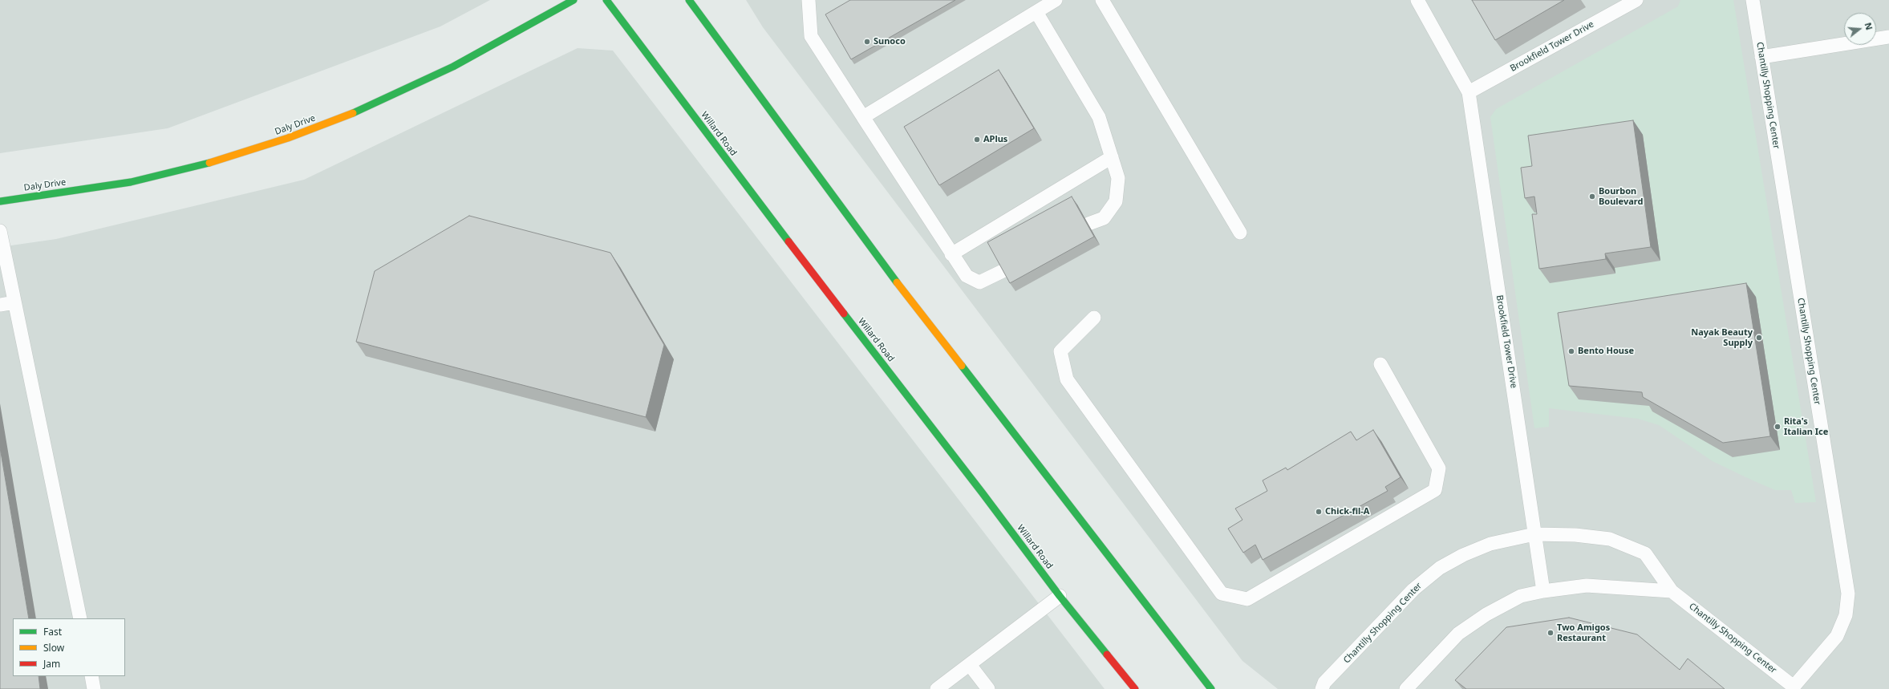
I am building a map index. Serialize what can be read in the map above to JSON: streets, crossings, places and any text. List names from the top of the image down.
{
  "streets": {
    "main road": ["Daly Drive", "Willard Road"],
    "lane": ["Brookfield Tower Drive", "Chantilly Shopping Center"]
  },
  "crossings": [
    ["Brookfield Tower Drive", "Chantilly Shopping Center"]
  ],
  "places": [
    "Sunoco",
    "APlus",
    "Bourbon Boulevard",
    "Nayak Beauty Supply",
    "Bento House",
    "Rita's Italian Ice",
    "Chick-fil-A",
    "Two Amigos Restaurant"
  ],
  "legend": ["Fast", "Slow", "Jam"],
  "north": "right"
}
